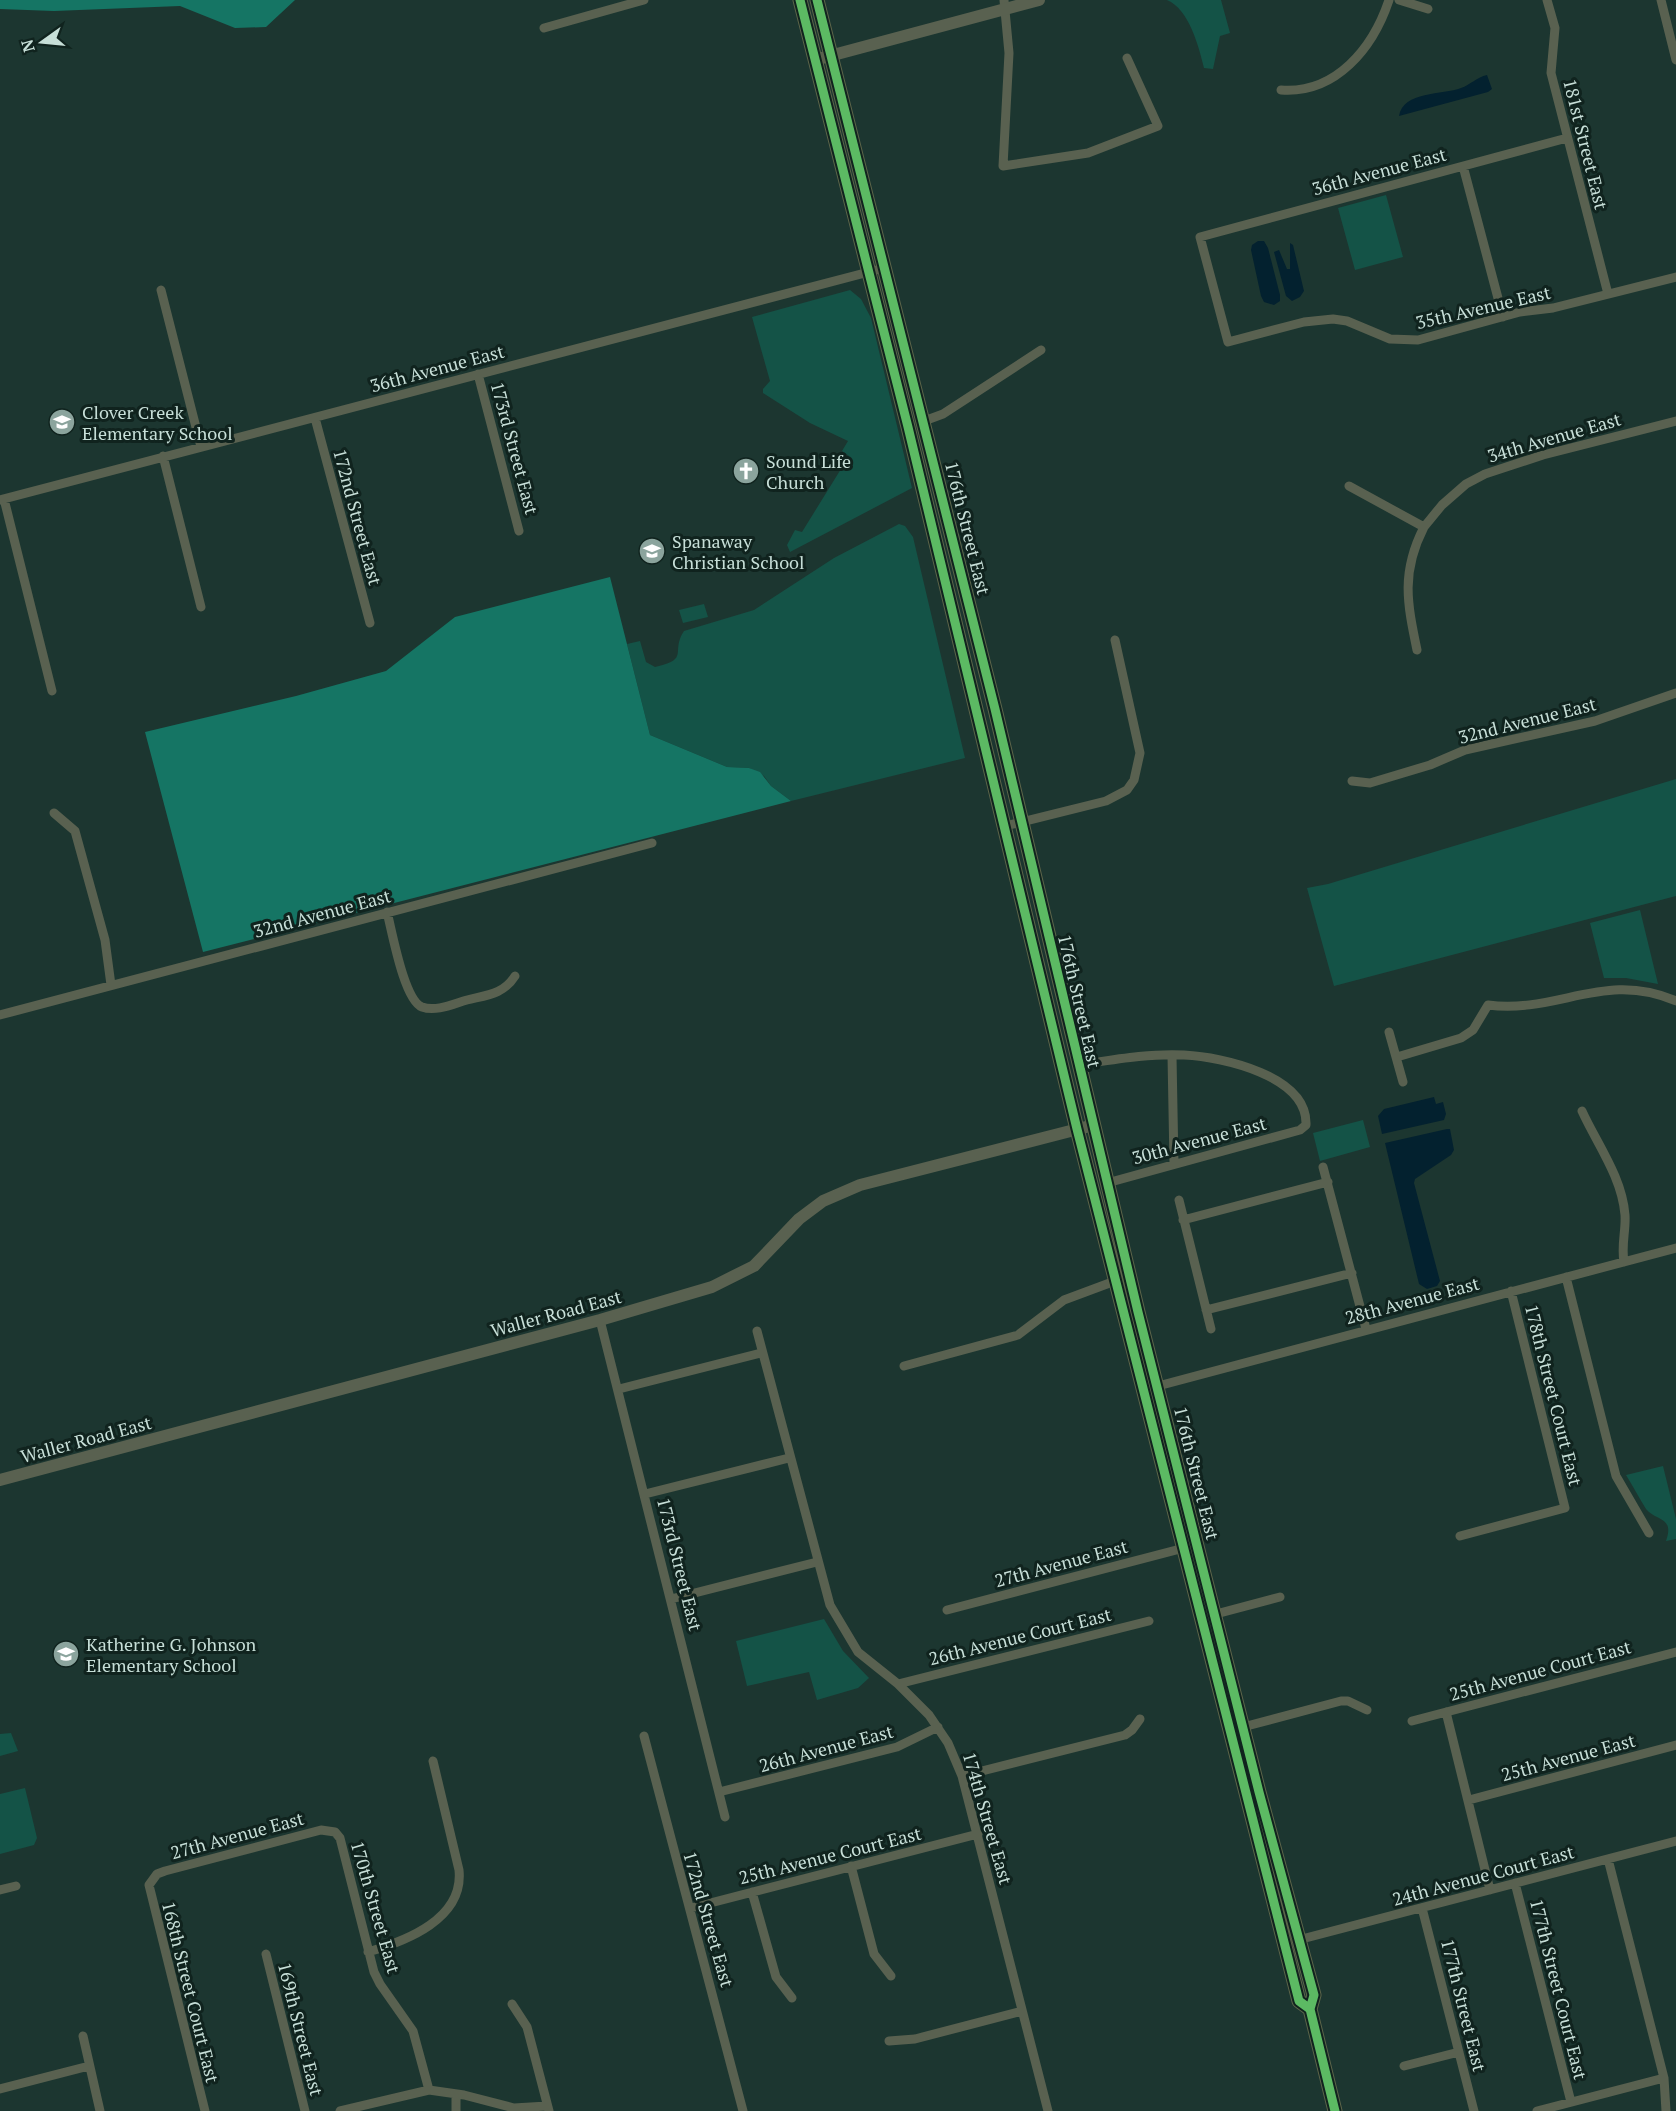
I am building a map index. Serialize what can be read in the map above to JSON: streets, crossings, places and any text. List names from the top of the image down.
{
  "streets": {
    "main road": ["176th Street East"],
    "street": [
      "181st Street East",
      "36th Avenue East",
      "35th Avenue East",
      "34th Avenue East",
      "173rd Street East",
      "172nd Street East",
      "32nd Avenue East",
      "30th Avenue East",
      "28th Avenue East",
      "Waller Road East",
      "178th Street Court East",
      "27th Avenue East",
      "26th Avenue Court East",
      "25th Avenue Court East",
      "26th Avenue East",
      "25th Avenue East",
      "174th Street East",
      "24th Avenue Court East",
      "170th Street East",
      "177th Street Court East",
      "168th Street Court East",
      "177th Street East",
      "169th Street East"
    ]
  },
  "crossings": [
    ["181st Street East", "36th Avenue East"],
    ["181st Street East", "35th Avenue East"],
    ["36th Avenue East", "35th Avenue East"],
    ["36th Avenue East", "173rd Street East"],
    ["36th Avenue East", "172nd Street East"],
    ["36th Avenue East", "176th Street East"],
    ["173rd Street East", "Waller Road East"],
    ["173rd Street East", "26th Avenue East"],
    ["172nd Street East", "25th Avenue Court East"],
    ["176th Street East", "30th Avenue East"],
    ["176th Street East", "28th Avenue East"],
    ["176th Street East", "Waller Road East"],
    ["176th Street East", "27th Avenue East"],
    ["176th Street East", "24th Avenue Court East"],
    ["28th Avenue East", "178th Street Court East"],
    ["27th Avenue East", "170th Street East"],
    ["27th Avenue East", "168th Street Court East"],
    ["26th Avenue Court East", "174th Street East"],
    ["25th Avenue Court East", "174th Street East"],
    ["26th Avenue East", "174th Street East"],
    ["24th Avenue Court East", "177th Street Court East"],
    ["24th Avenue Court East", "177th Street East"]
  ],
  "places": {
    "school or university": ["Clover Creek Elementary School", "Spanaway Christian School", "Katherine G. Johnson Elementary School"],
    "church": ["Sound Life Church"]
  },
  "north": "left"
}
